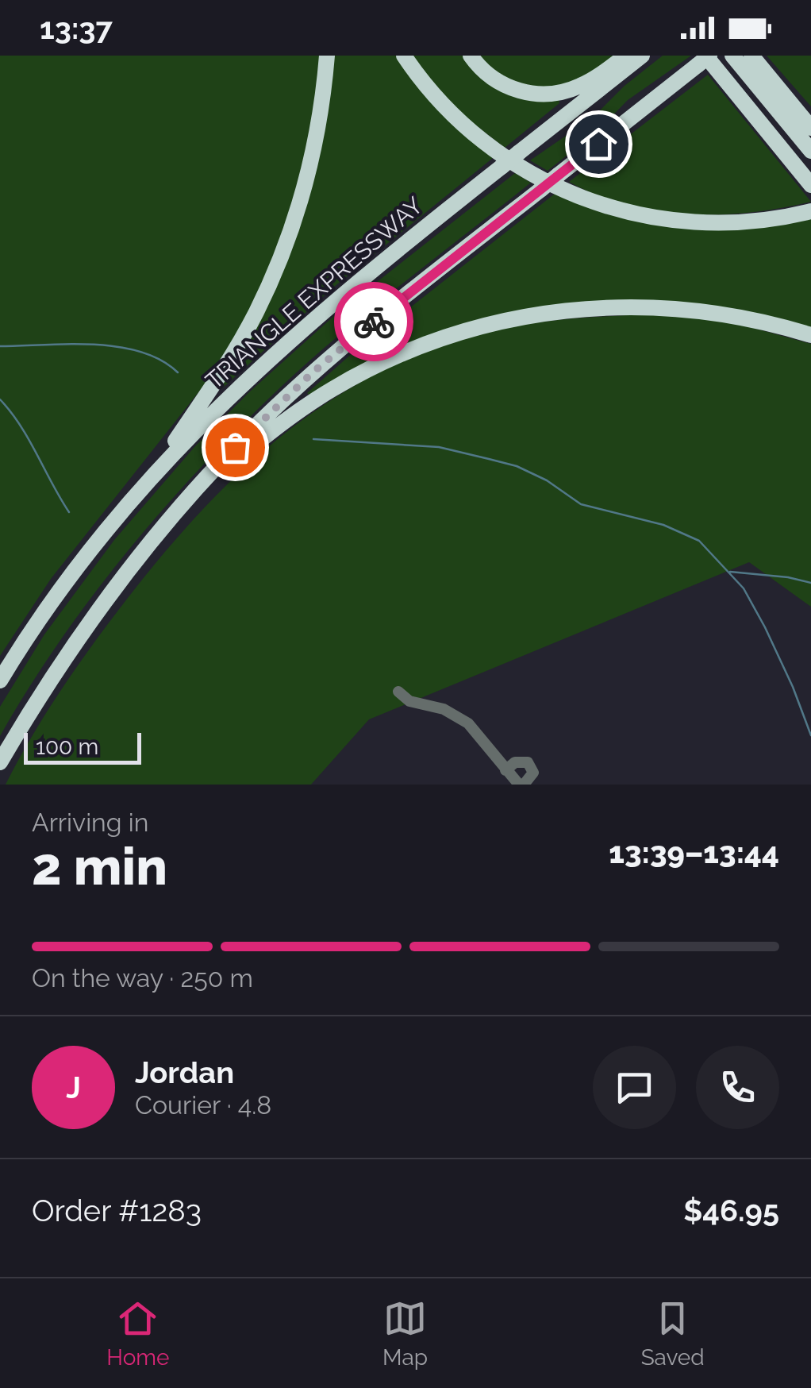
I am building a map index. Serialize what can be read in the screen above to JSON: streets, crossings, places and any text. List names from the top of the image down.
{
  "streets": {
    "highway": ["TRIANGLE EXPRESSWAY"]
  },
  "scale_bar": "100 m",
  "page": {
    "status": "13:37",
    "scale": "100 m",
    "heading": ["2 min", "Arriving in", "13:39–13:44"],
    "panel": [
      "Jordan",
      "Courier · 4.8",
      "Order #1283",
      "$46.95"
    ],
    "bar": "On the way · 250 m",
    "round": "J",
    "tabs": ["Home", "Map", "Saved"]
  }
}
